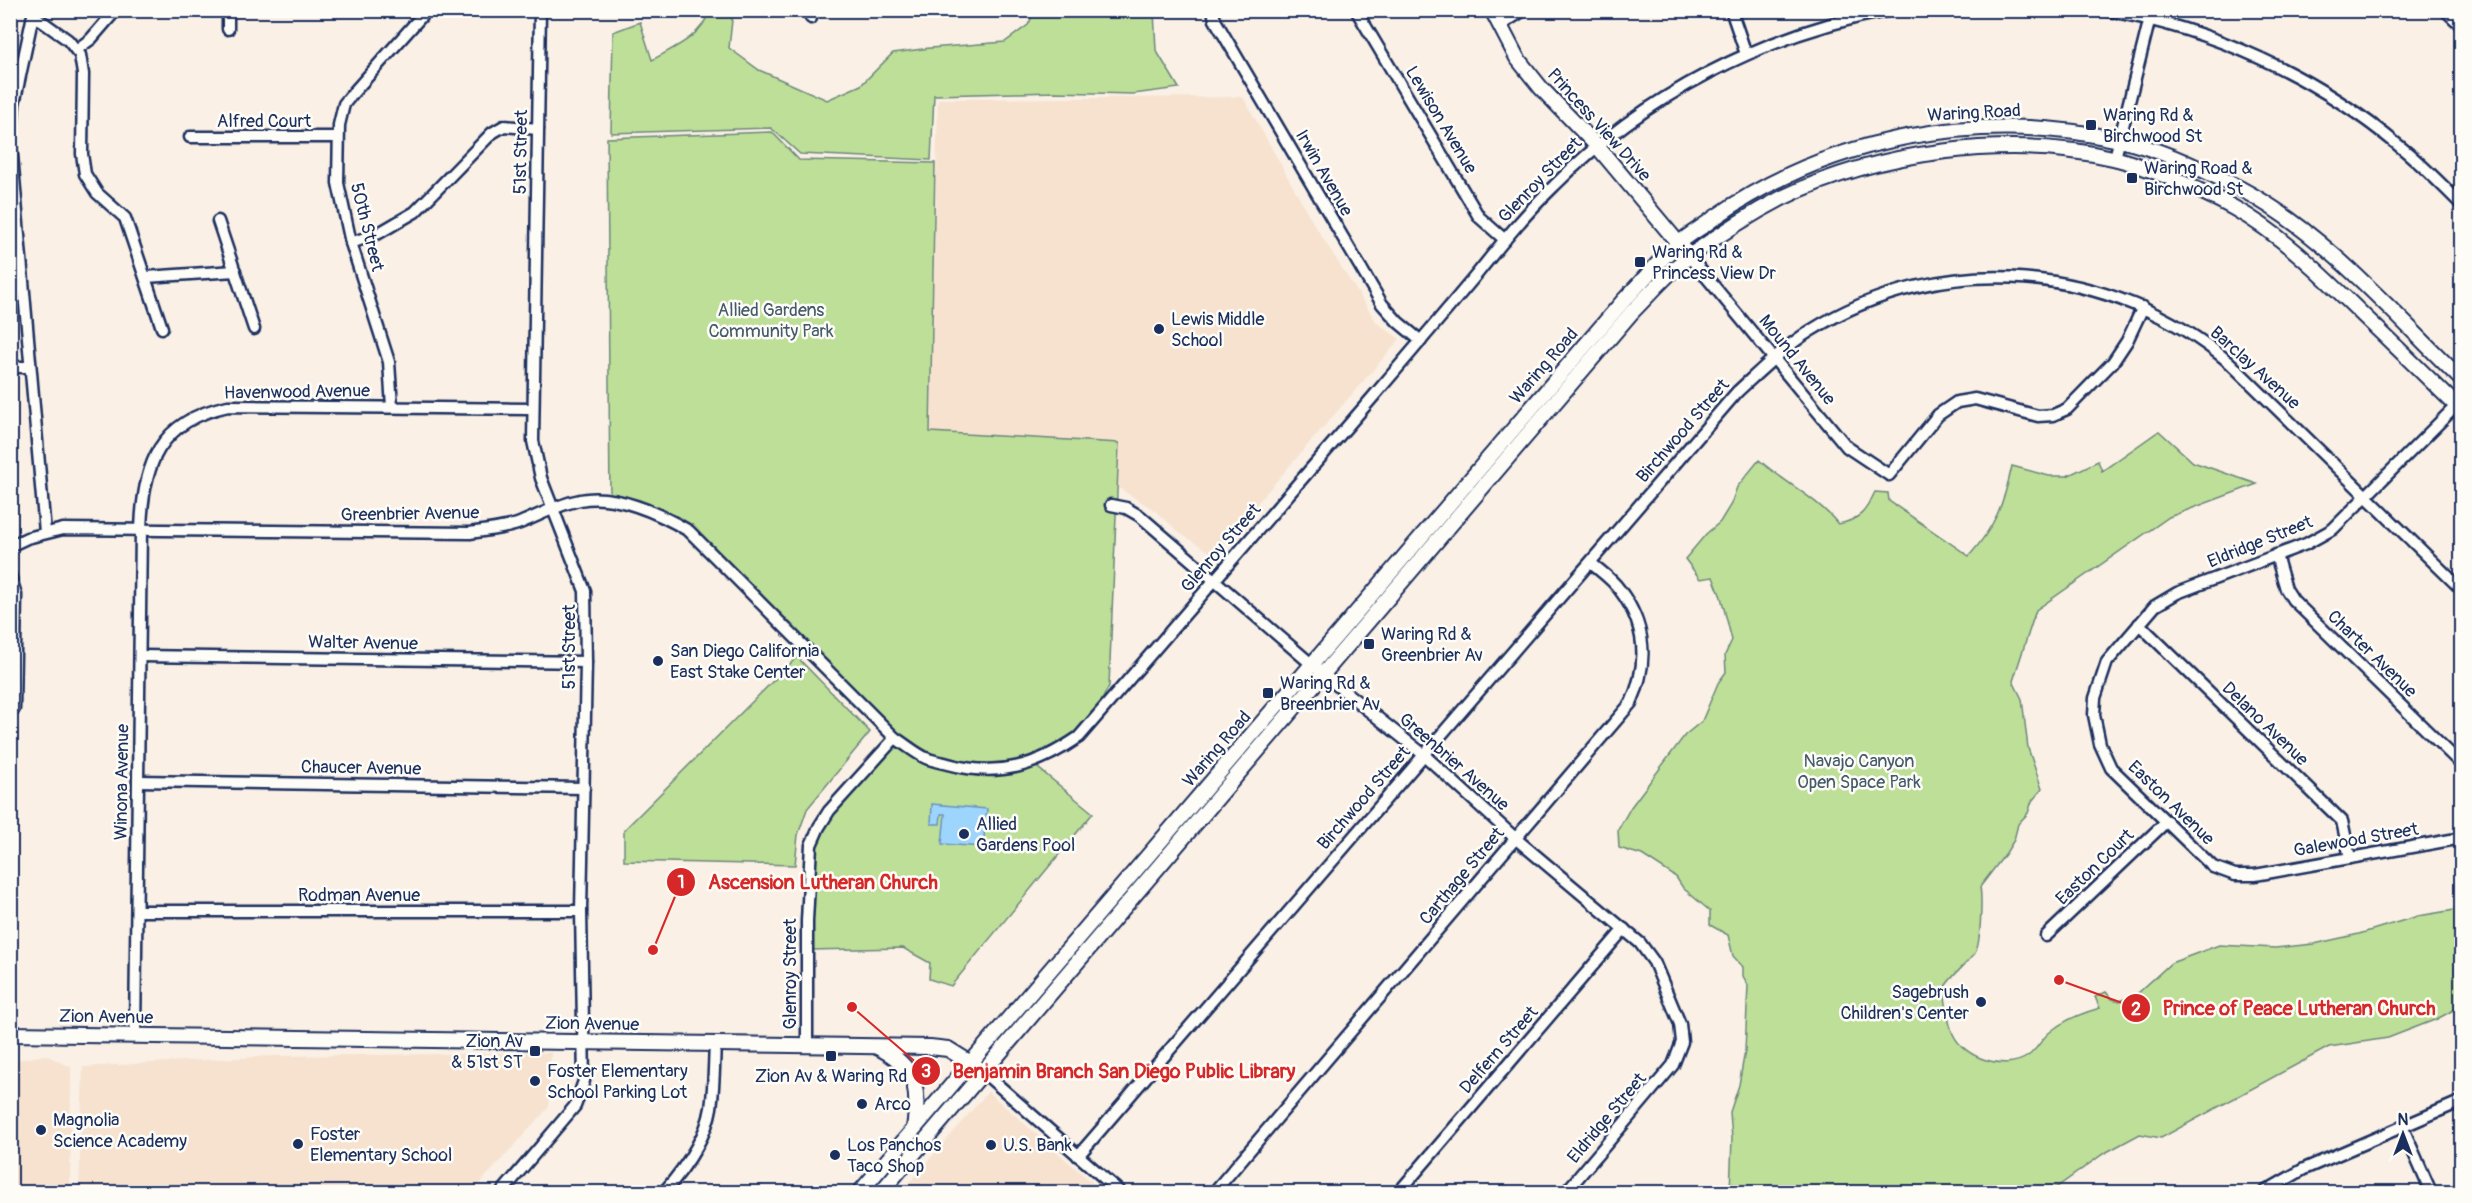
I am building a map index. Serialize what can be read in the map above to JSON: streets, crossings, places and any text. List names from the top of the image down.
{
  "streets": {
    "main road": ["Waring Road", "Princess View Drive", "Zion Avenue"],
    "street": [
      "Lewison Avenue",
      "Alfred Court",
      "51st Street",
      "Irwin Avenue",
      "Glenroy Street",
      "50th Street",
      "Mound Avenue",
      "Barclay Avenue",
      "Havenwood Avenue",
      "Birchwood Street",
      "Greenbrier Avenue",
      "Eldridge Street",
      "Walter Avenue",
      "Charter Avenue",
      "Delano Avenue",
      "Chaucer Avenue",
      "Winona Avenue",
      "Easton Avenue",
      "Galewood Street",
      "Easton Court",
      "Carthage Street",
      "Rodman Avenue",
      "Delfern Street"
    ]
  },
  "crossings": [
    ["Waring Road", "Princess View Drive"],
    ["Waring Road", "Mound Avenue"],
    ["Waring Road", "Greenbrier Avenue"],
    ["Waring Road", "Eldridge Street"],
    ["Waring Road", "Zion Avenue"],
    ["Lewison Avenue", "Glenroy Street"],
    ["Alfred Court", "50th Street"],
    ["Princess View Drive", "Glenroy Street"],
    ["Princess View Drive", "Mound Avenue"],
    ["51st Street", "Havenwood Avenue"],
    ["51st Street", "Greenbrier Avenue"],
    ["51st Street", "Walter Avenue"],
    ["51st Street", "Chaucer Avenue"],
    ["51st Street", "Rodman Avenue"],
    ["51st Street", "Zion Avenue"],
    ["Irwin Avenue", "Glenroy Street"],
    ["Glenroy Street", "Greenbrier Avenue"],
    ["Glenroy Street", "Zion Avenue"],
    ["50th Street", "Havenwood Avenue"],
    ["Mound Avenue", "Barclay Avenue"],
    ["Mound Avenue", "Birchwood Street"],
    ["Barclay Avenue", "Birchwood Street"],
    ["Barclay Avenue", "Eldridge Street"],
    ["Havenwood Avenue", "Greenbrier Avenue"],
    ["Havenwood Avenue", "Winona Avenue"],
    ["Birchwood Street", "Greenbrier Avenue"],
    ["Birchwood Street", "Carthage Street"],
    ["Birchwood Street", "Zion Avenue"],
    ["Greenbrier Avenue", "Eldridge Street"],
    ["Greenbrier Avenue", "Winona Avenue"],
    ["Greenbrier Avenue", "Carthage Street"],
    ["Greenbrier Avenue", "Delfern Street"],
    ["Eldridge Street", "Charter Avenue"],
    ["Eldridge Street", "Delano Avenue"],
    ["Eldridge Street", "Easton Avenue"],
    ["Walter Avenue", "Winona Avenue"],
    ["Delano Avenue", "Easton Avenue"],
    ["Delano Avenue", "Galewood Street"],
    ["Chaucer Avenue", "Winona Avenue"],
    ["Winona Avenue", "Rodman Avenue"],
    ["Winona Avenue", "Zion Avenue"],
    ["Easton Avenue", "Galewood Street"],
    ["Easton Avenue", "Easton Court"]
  ],
  "parks": ["Allied Gardens Community Park", "Navajo Canyon Open Space Park"],
  "places": {
    "transit": [
      "Waring Rd & Birchwood St",
      "Waring Road & Birchwood St",
      "Waring Rd & Princess View Dr",
      "Waring Rd & Greenbrier Av",
      "Waring Rd & Breenbrier Av",
      "Zion Av & 51st ST",
      "Zion Av & Waring Rd"
    ],
    "other": [
      "Lewis Middle School",
      "San Diego California East Stake Center",
      "Allied Gardens Pool",
      "Ascension Lutheran Church",
      "Prince of Peace Lutheran Church",
      "Sagebrush Children's Center",
      "Benjamin Branch San Diego Public Library",
      "Foster Elementary School Parking Lot",
      "Arco",
      "Magnolia Science Academy",
      "Foster Elementary School",
      "U.S. Bank",
      "Los Panchos Taco Shop"
    ]
  },
  "north": "top"
}
